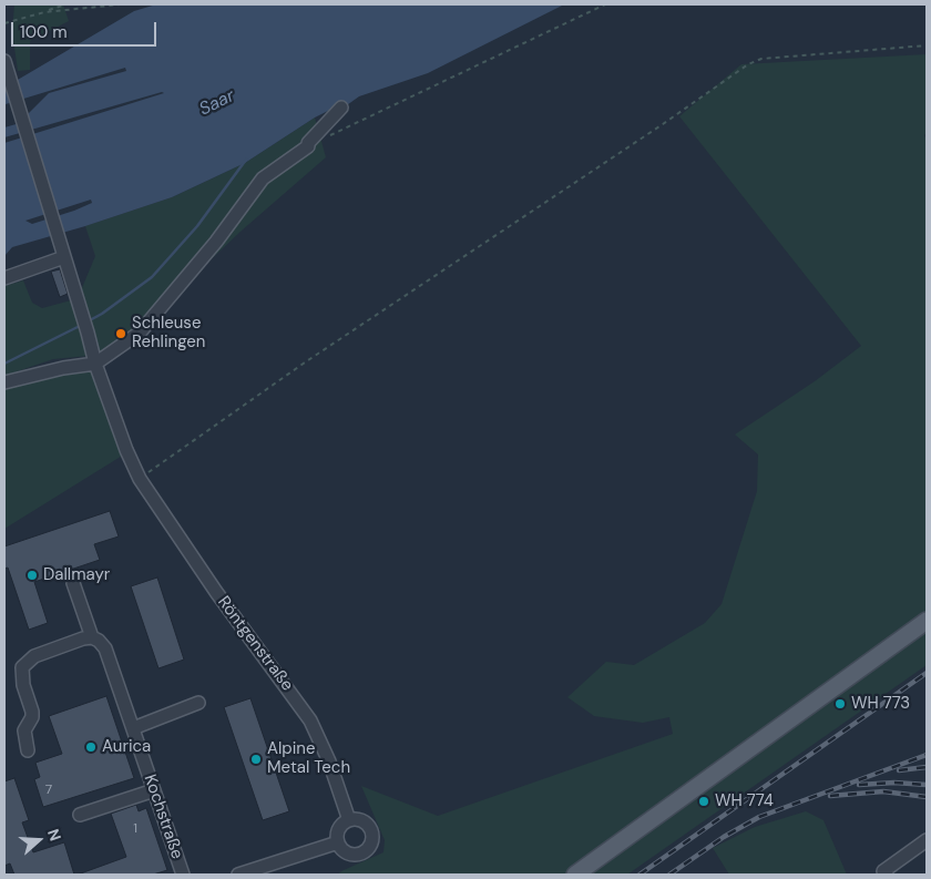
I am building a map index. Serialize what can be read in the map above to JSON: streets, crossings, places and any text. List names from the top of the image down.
{
  "streets": {
    "street": ["Röntgenstraße", "Kochstraße"]
  },
  "water": ["Saar"],
  "places": [
    "Schleuse Rehlingen",
    "Dallmayr",
    "WH 773",
    "Aurica",
    "Alpine Metal Tech",
    "WH 774"
  ],
  "house_numbers": ["7", "1"],
  "scale_bar": "100 m",
  "north": "right"
}
